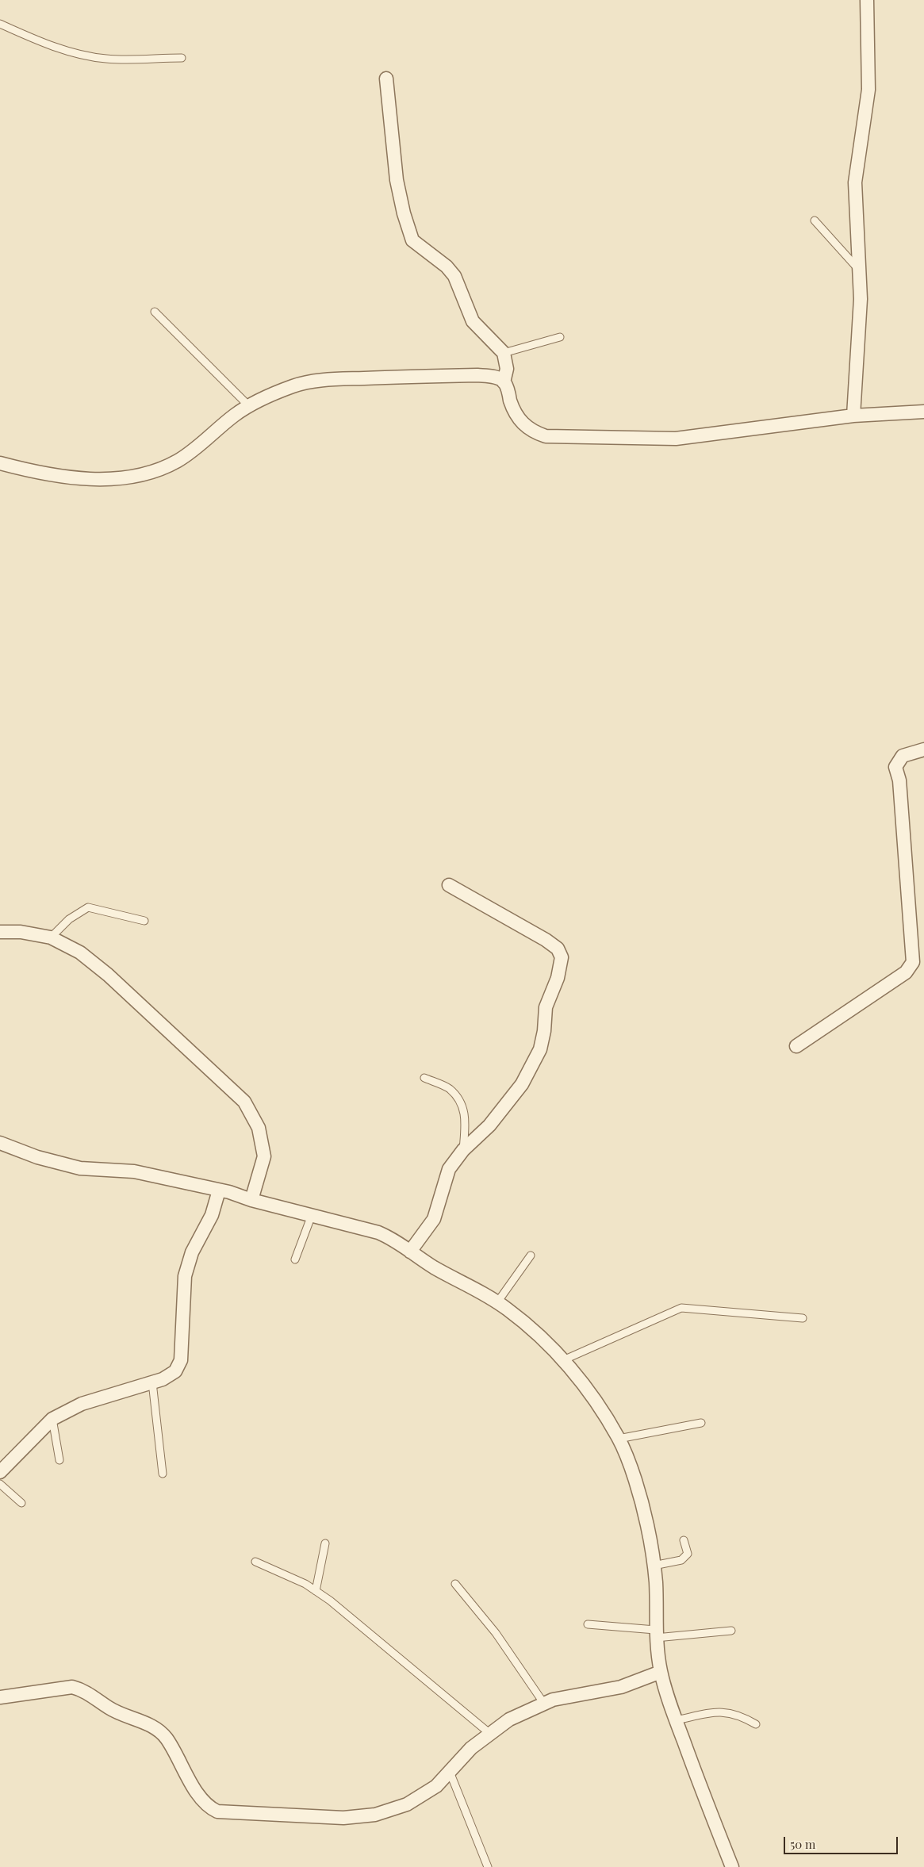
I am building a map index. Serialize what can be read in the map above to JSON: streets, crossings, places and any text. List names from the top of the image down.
{
  "scale_bar": "50 m"
}
